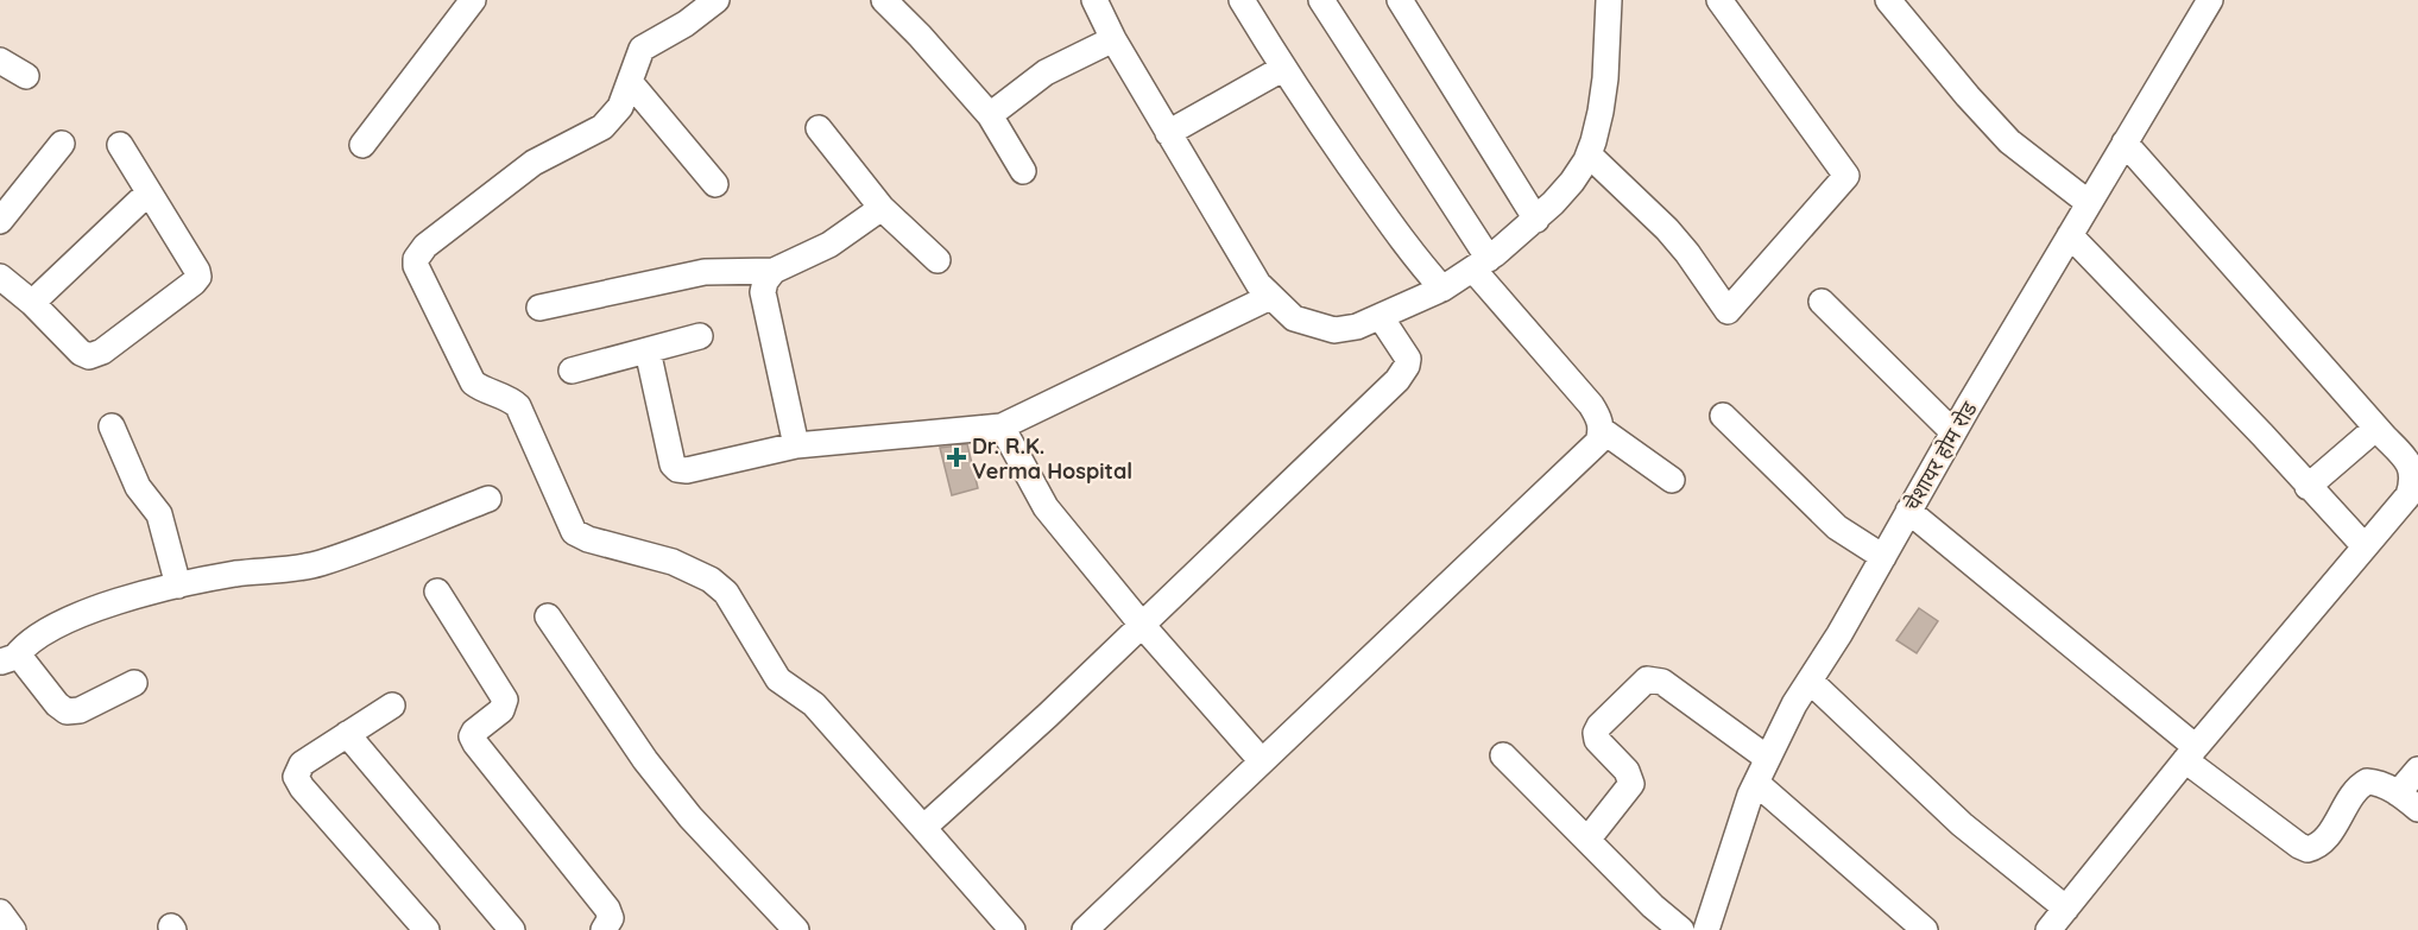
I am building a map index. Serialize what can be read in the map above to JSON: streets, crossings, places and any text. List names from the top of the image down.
{
  "streets": {
    "street": ["चेशायर होम रोड"]
  },
  "places": {
    "health": ["Dr. R.K. Verma Hospital"]
  }
}
